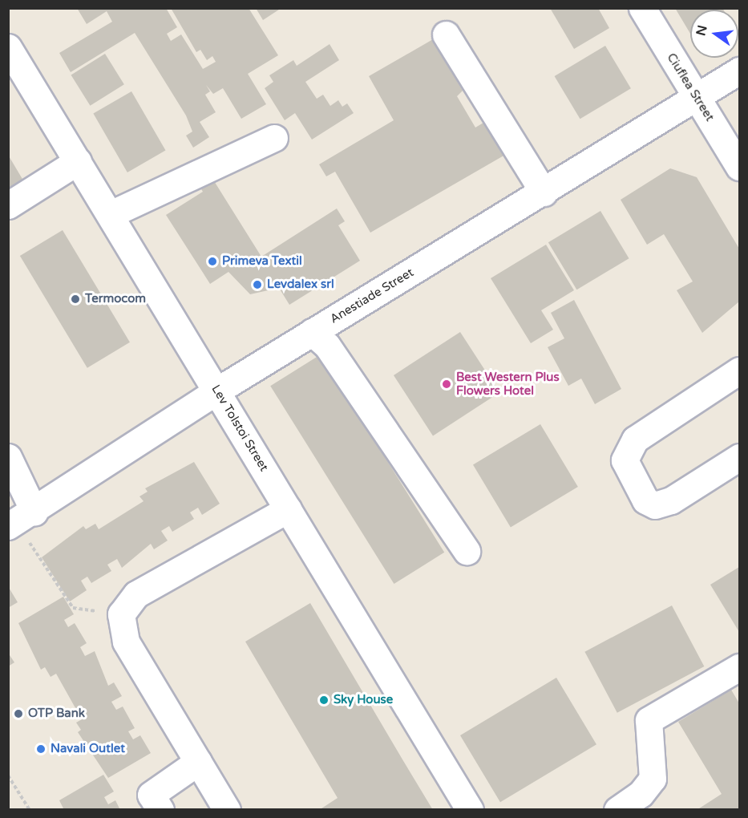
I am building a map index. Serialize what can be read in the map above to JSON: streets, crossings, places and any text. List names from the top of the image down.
{
  "streets": {
    "street": ["Ciuflea Street", "Anestiade Street", "Lev Tolstoi Street"]
  },
  "crossings": [
    ["Ciuflea Street", "Anestiade Street"],
    ["Anestiade Street", "Lev Tolstoi Street"]
  ],
  "places": [
    "Primeva Textil",
    "Levdalex srl",
    "Termocom",
    "Best Western Plus Flowers Hotel",
    "Sky House",
    "OTP Bank",
    "Navali Outlet"
  ],
  "north": "left"
}
